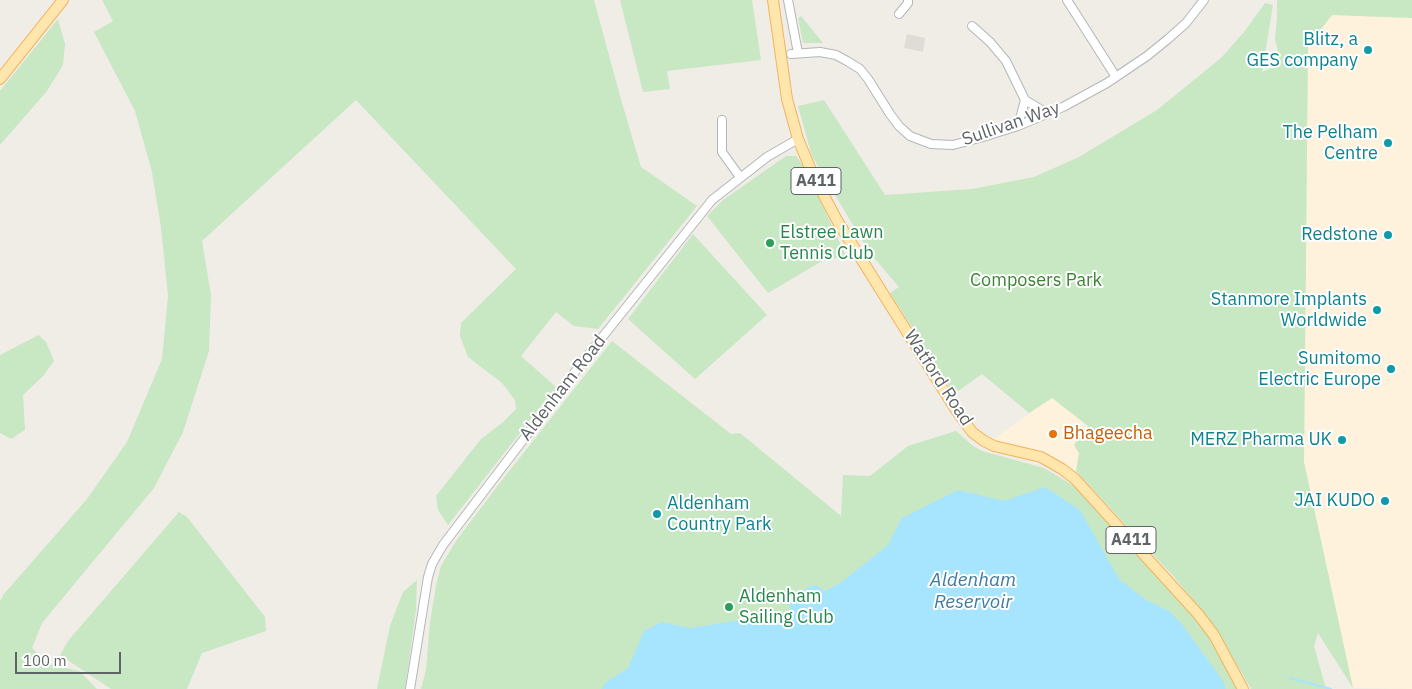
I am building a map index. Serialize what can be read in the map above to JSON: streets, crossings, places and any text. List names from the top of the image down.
{
  "streets": {
    "main road": ["A411", "Watford Road"],
    "street": ["Sullivan Way", "Aldenham Road"]
  },
  "crossings": [
    ["Watford Road", "Aldenham Road"]
  ],
  "water": ["Aldenham Reservoir"],
  "parks": ["Composers Park"],
  "places": [
    "Blitz, a GES company",
    "The Pelham Centre",
    "Redstone",
    "Elstree Lawn Tennis Club",
    "Stanmore Implants Worldwide",
    "Sumitomo Electric Europe",
    "Bhageecha",
    "MERZ Pharma UK",
    "JAI KUDO",
    "Aldenham Country Park",
    "Aldenham Sailing Club"
  ],
  "scale_bar": "100 m"
}
